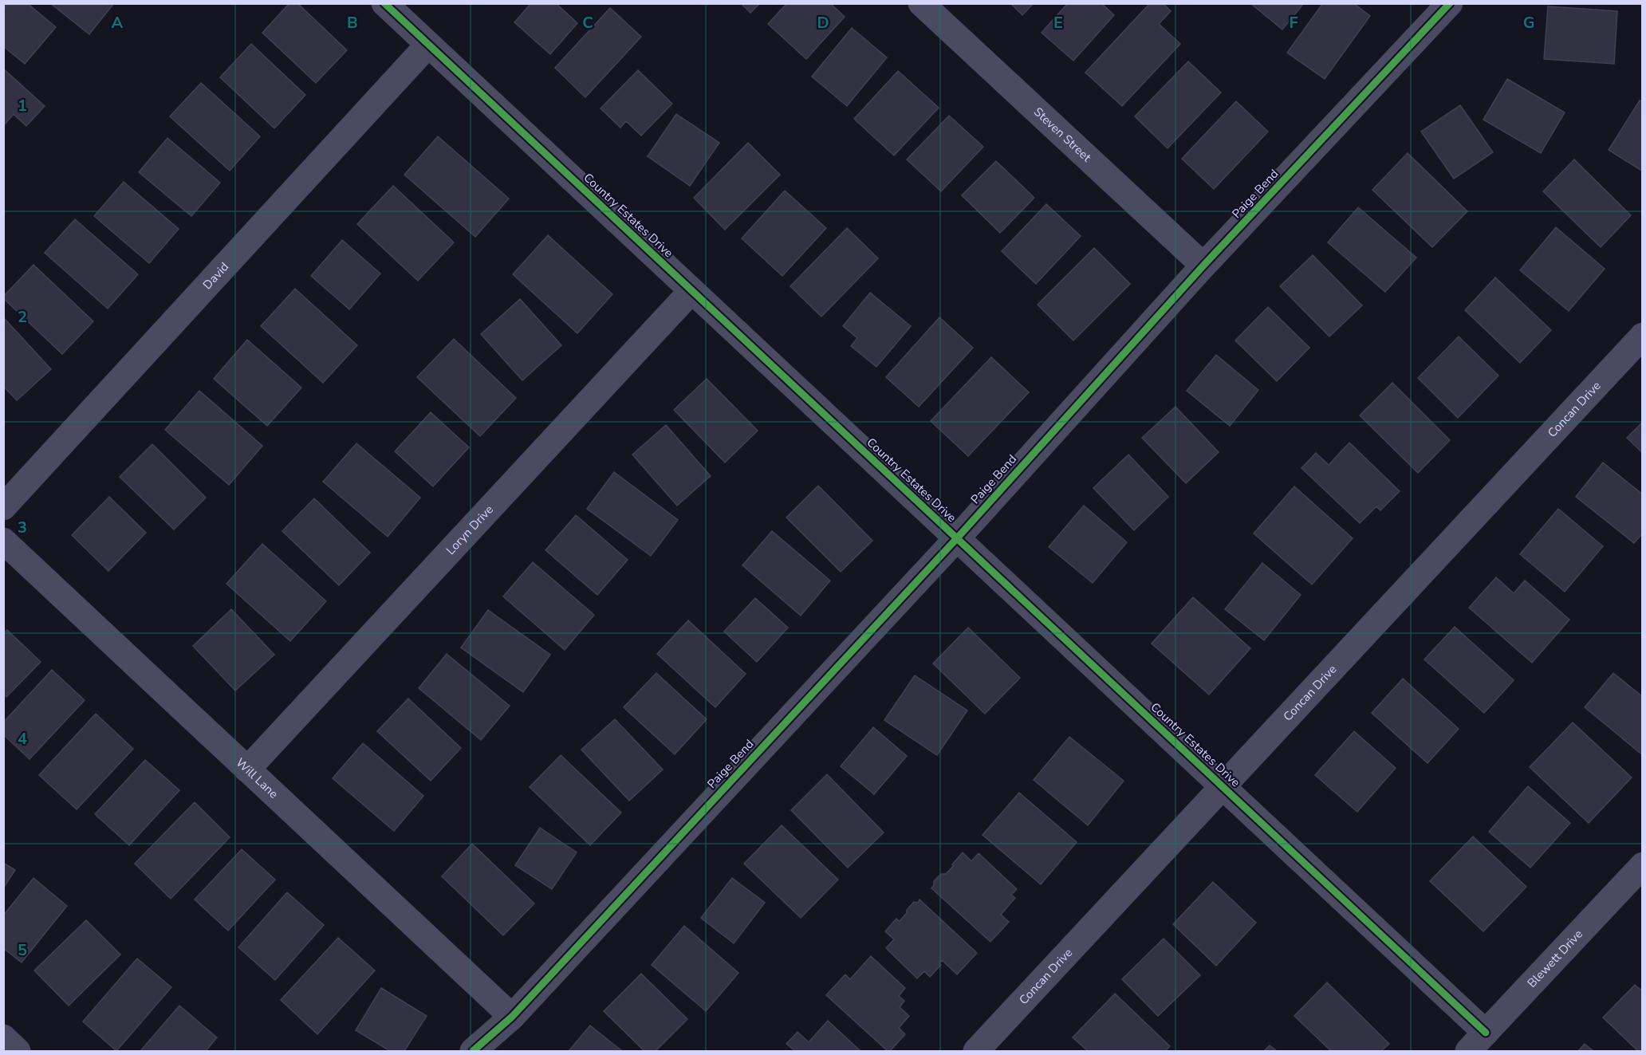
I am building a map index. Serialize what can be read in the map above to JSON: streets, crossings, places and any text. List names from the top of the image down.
{
  "streets": {
    "street": [
      "Steven Street",
      "Paige Bend",
      "Country Estates Drive",
      "David",
      "Concan Drive",
      "Loryn Drive",
      "Will Lane",
      "Blewett Drive"
    ]
  },
  "crossings": [
    ["Steven Street", "Paige Bend"],
    ["Paige Bend", "Country Estates Drive"],
    ["Paige Bend", "Will Lane"],
    ["Country Estates Drive", "David"],
    ["Country Estates Drive", "Concan Drive"],
    ["Country Estates Drive", "Loryn Drive"],
    ["Country Estates Drive", "Blewett Drive"],
    ["Loryn Drive", "Will Lane"]
  ],
  "grid": {
    "columns": [
      "A",
      "B",
      "C",
      "D",
      "E",
      "F",
      "G"
    ],
    "rows": [
      "1",
      "2",
      "3",
      "4",
      "5"
    ]
  }
}
